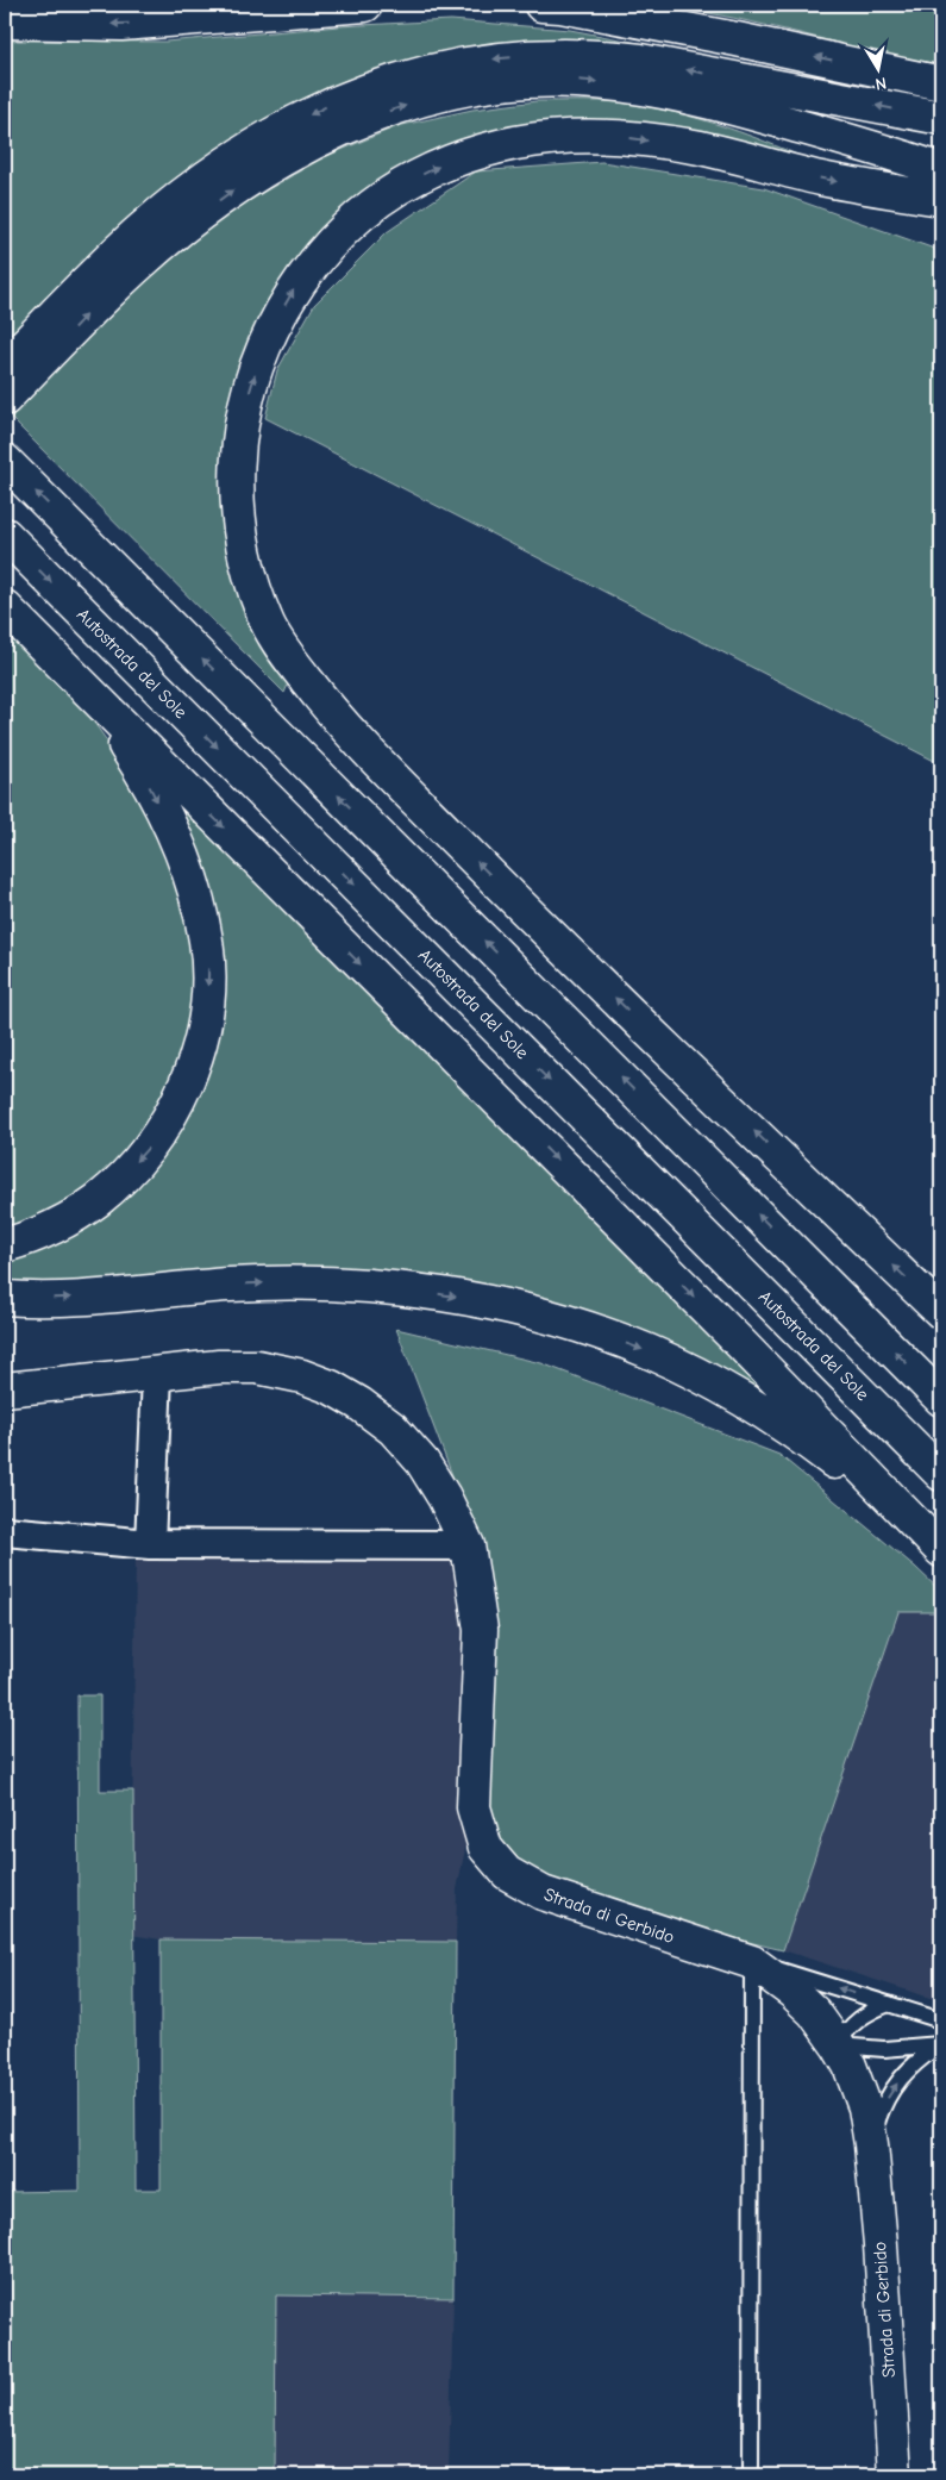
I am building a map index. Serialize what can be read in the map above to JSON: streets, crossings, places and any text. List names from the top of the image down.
{
  "streets": {
    "main road": ["Autostrada del Sole", "Strada di Gerbido"]
  },
  "north": "bottom"
}
